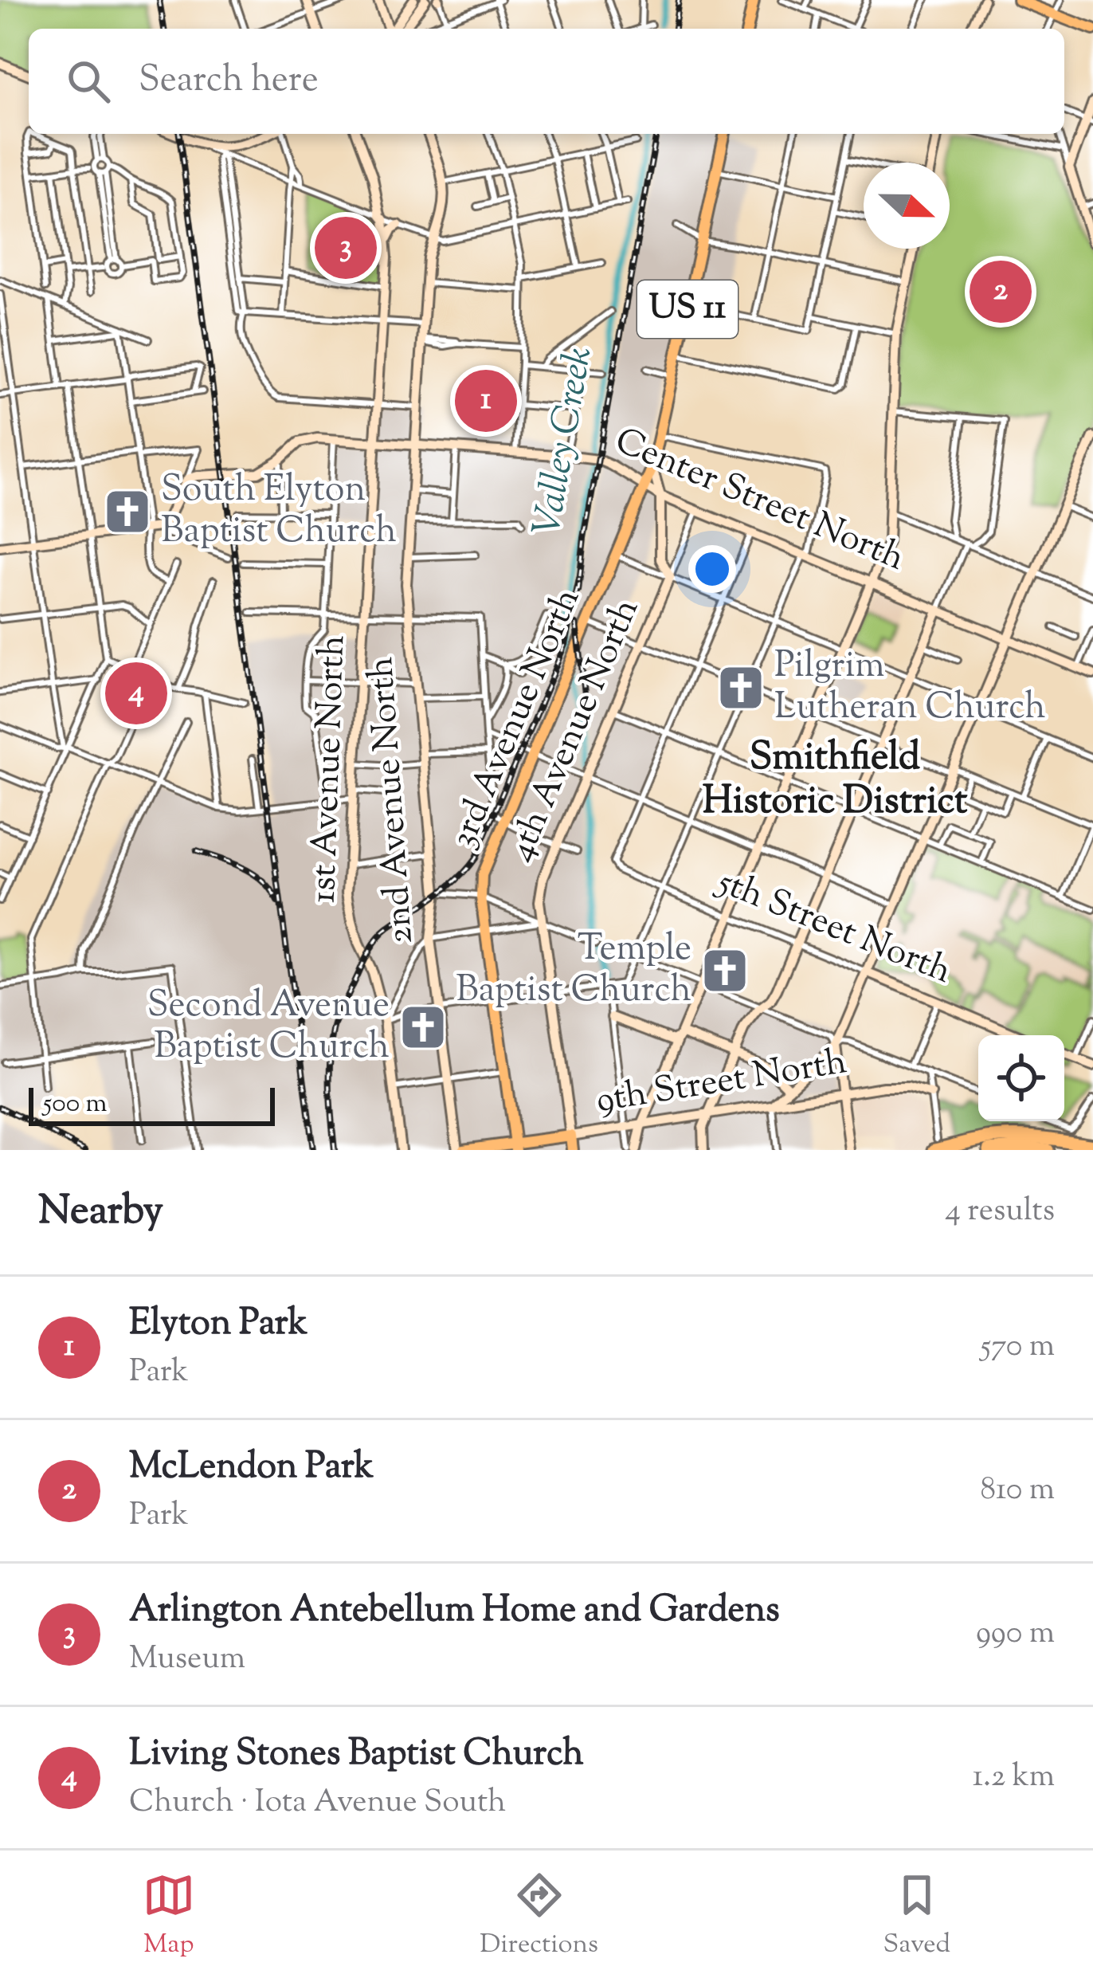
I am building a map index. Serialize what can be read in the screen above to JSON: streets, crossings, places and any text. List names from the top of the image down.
{
  "streets": {
    "main road": [
      "US 11",
      "3rd Avenue North",
      "4th Avenue North",
      "9th Street North"
    ],
    "street": [
      "Center Street North",
      "1st Avenue North",
      "2nd Avenue North",
      "5th Street North"
    ]
  },
  "crossings": [
    ["US 11", "Center Street North"],
    ["US 11", "3rd Avenue North"],
    ["Center Street North", "3rd Avenue North"],
    ["Center Street North", "4th Avenue North"],
    ["Center Street North", "1st Avenue North"],
    ["Center Street North", "2nd Avenue North"],
    ["3rd Avenue North", "9th Street North"],
    ["4th Avenue North", "9th Street North"],
    ["2nd Avenue North", "9th Street North"]
  ],
  "districts": ["Smithfield Historic District"],
  "water": ["Valley Creek"],
  "places": {
    "church": [
      "South Elyton Baptist Church",
      "Pilgrim Lutheran Church",
      "Temple Baptist Church",
      "Second Avenue Baptist Church"
    ]
  },
  "scale_bar": "500 m",
  "north": "right",
  "page": {
    "search": "Search here",
    "pins": [
      "3",
      "2",
      "1",
      "4"
    ],
    "scale": "500 m",
    "heading": ["Nearby", "4 results"],
    "list": [
      {
        "mark": "1",
        "name": "Elyton Park",
        "note": "Park",
        "value": "570 m"
      },
      {
        "mark": "2",
        "name": "McLendon Park",
        "note": "Park",
        "value": "810 m"
      },
      {
        "mark": "3",
        "name": "Arlington Antebellum Home and Gardens",
        "note": "Museum",
        "value": "990 m"
      },
      {
        "mark": "4",
        "name": "Living Stones Baptist Church",
        "note": "Church · Iota Avenue South",
        "value": "1.2 km"
      }
    ],
    "nav": ["Map", "Directions", "Saved"]
  }
}
